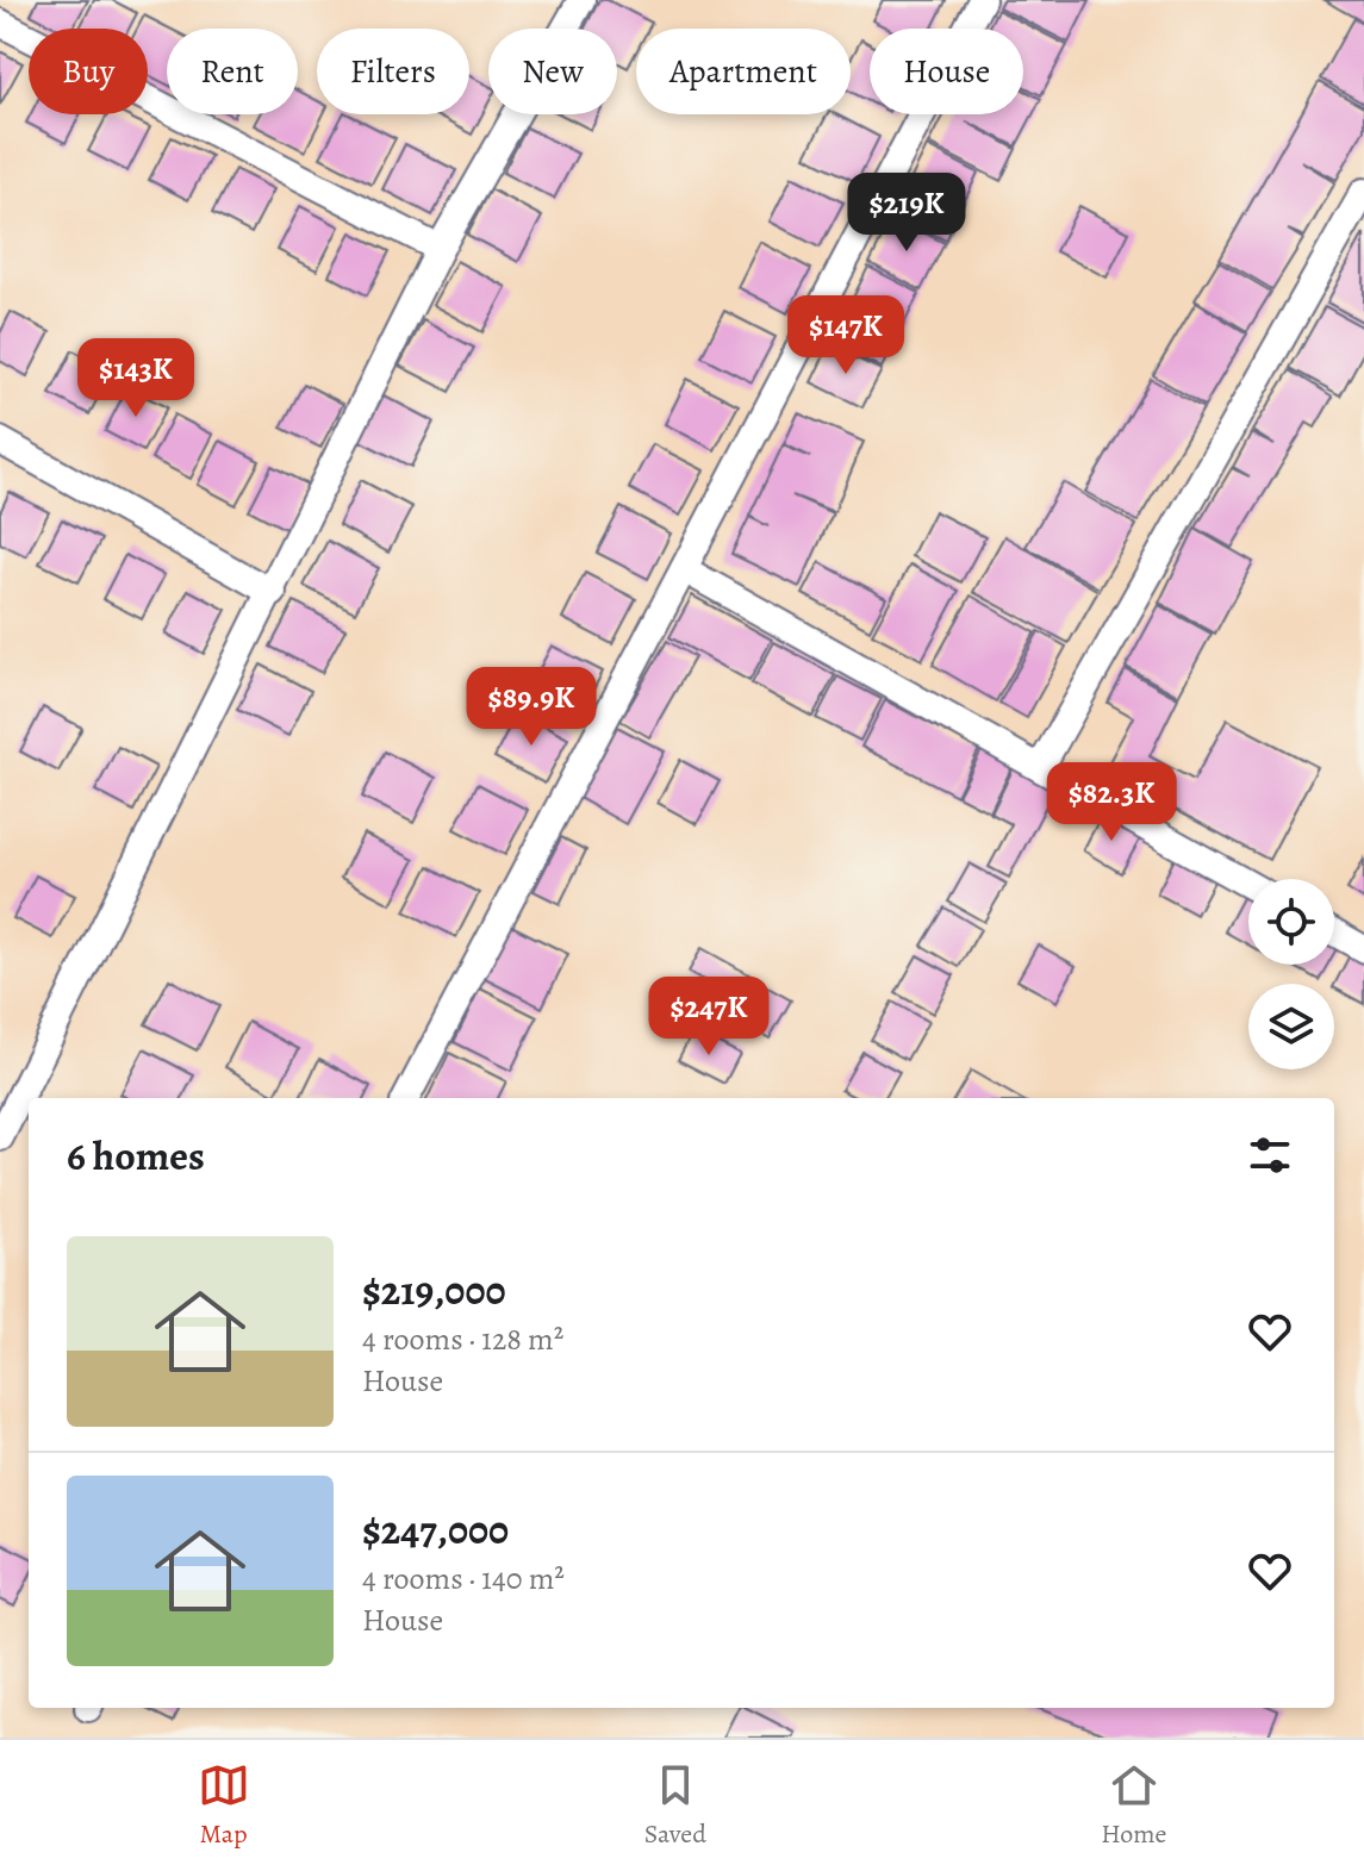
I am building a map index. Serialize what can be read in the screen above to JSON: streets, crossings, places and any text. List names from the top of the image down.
{
  "page": {
    "chip": [
      "Buy",
      "Rent",
      "Filters",
      "New",
      "Apartment",
      "House"
    ],
    "price": [
      "$219K",
      "$147K",
      "$143K",
      "$89.9K",
      "$82.3K",
      "$247K"
    ],
    "heading": "6 homes",
    "list": [
      {
        "name": "$219,000",
        "note": "4 rooms · 128 m² · House"
      },
      {
        "name": "$247,000",
        "note": "4 rooms · 140 m² · House"
      }
    ],
    "tabs": ["Map", "Saved", "Home"]
  }
}
